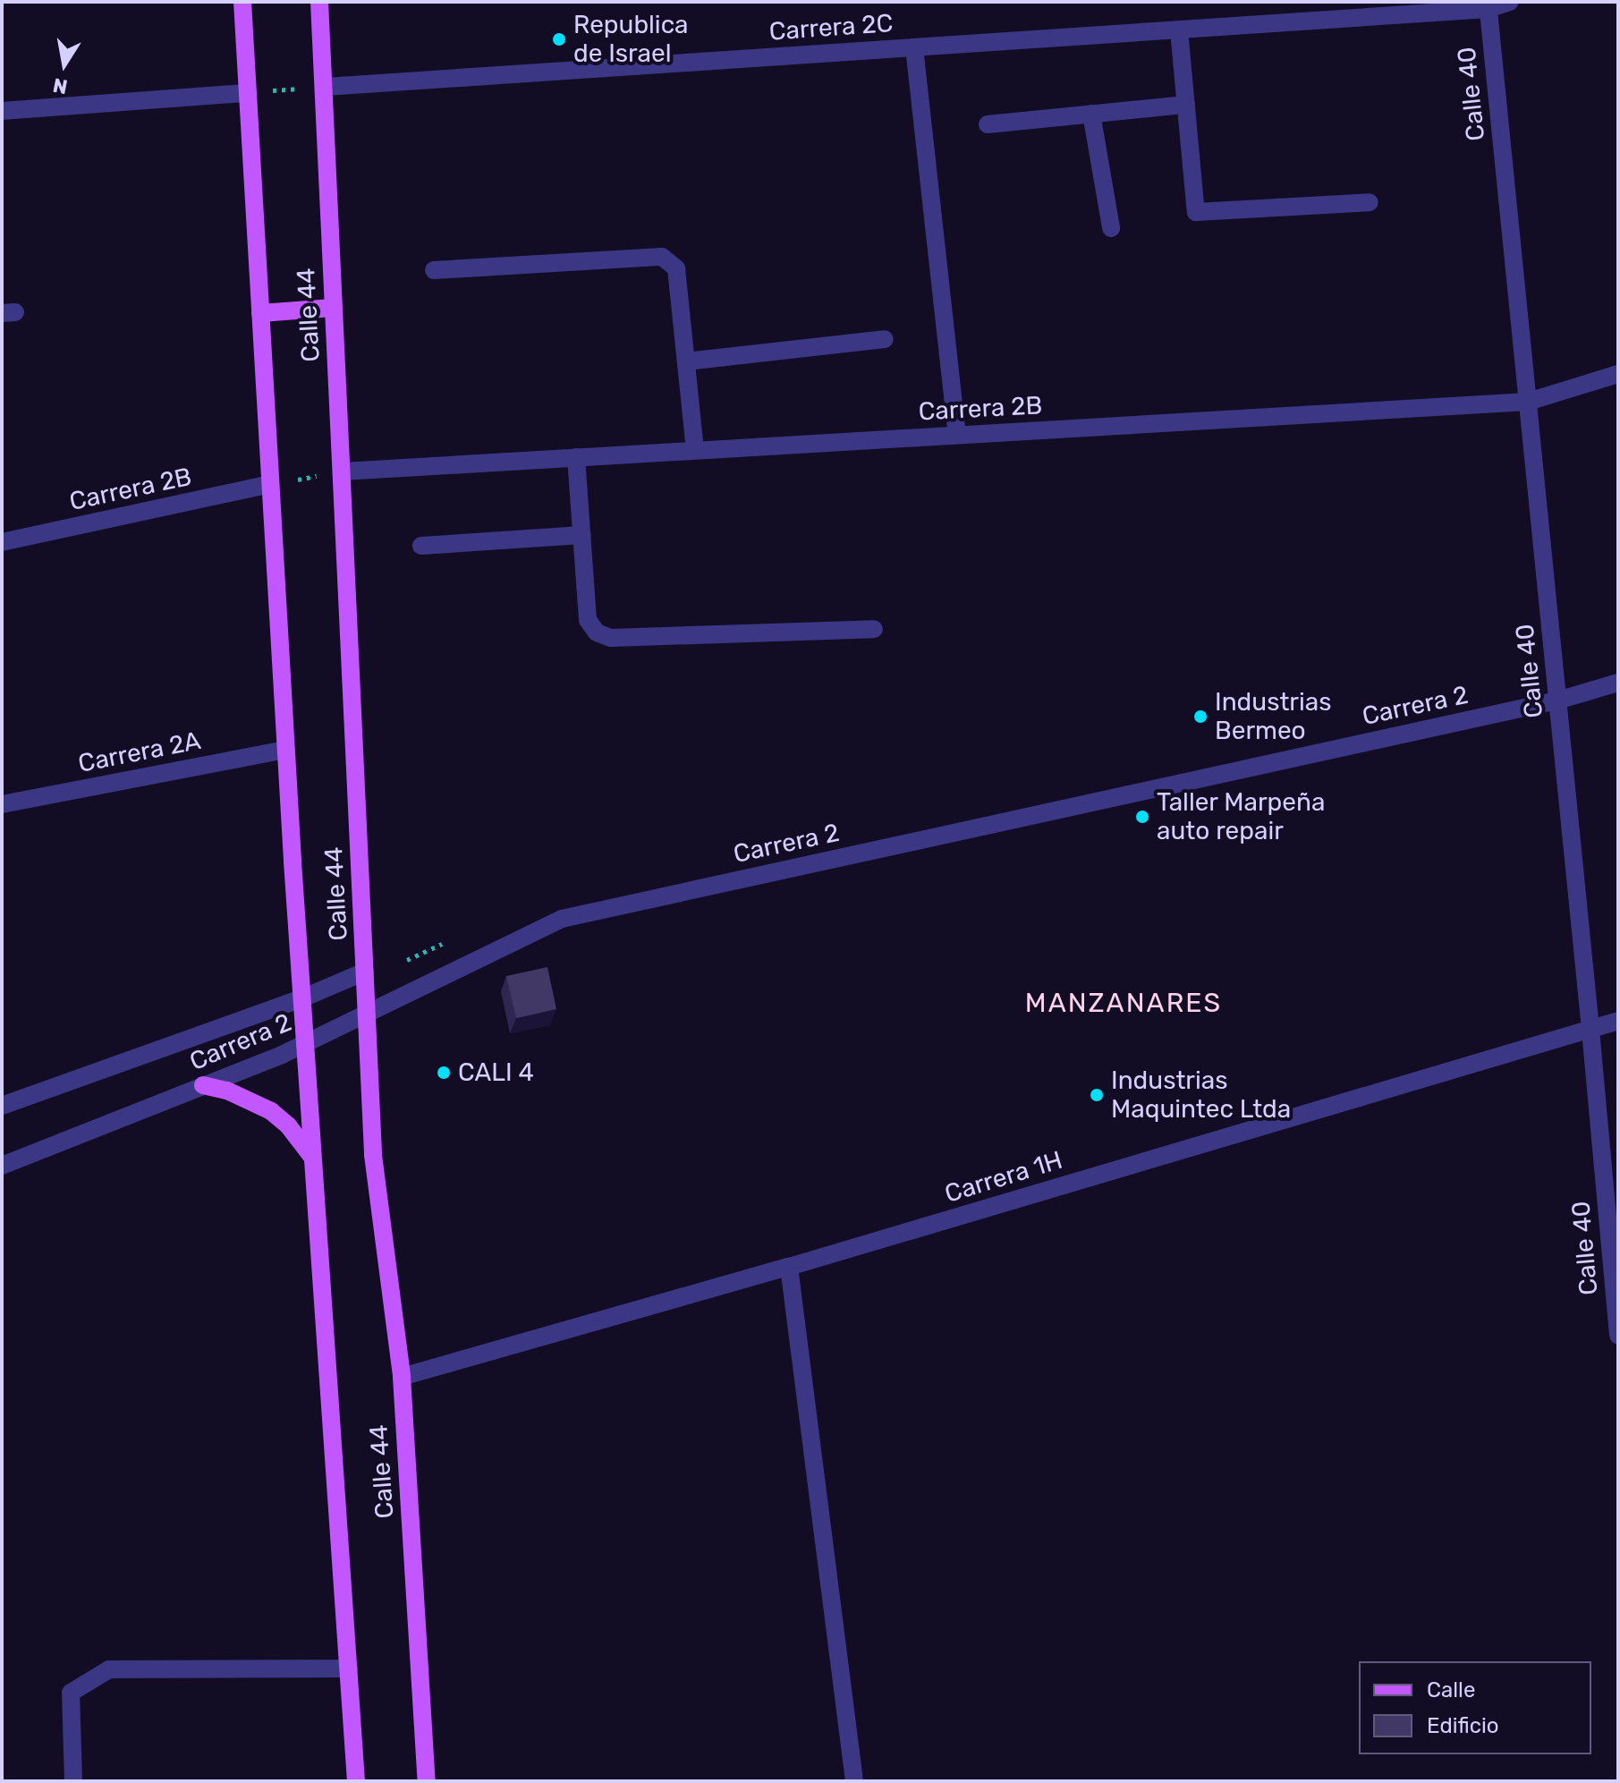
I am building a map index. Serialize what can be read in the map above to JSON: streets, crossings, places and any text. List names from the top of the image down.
{
  "streets": {
    "main road": ["Calle 44"],
    "street": [
      "Carrera 2C",
      "Calle 40",
      "Carrera 2B",
      "Carrera 2",
      "Carrera 2A",
      "Carrera 1H"
    ]
  },
  "crossings": [
    ["Carrera 2C", "Calle 40"],
    ["Carrera 2C", "Calle 44"],
    ["Calle 40", "Carrera 2B"],
    ["Calle 40", "Carrera 2"],
    ["Calle 40", "Carrera 1H"],
    ["Calle 44", "Carrera 2B"],
    ["Calle 44", "Carrera 2"],
    ["Calle 44", "Carrera 2A"],
    ["Calle 44", "Carrera 1H"]
  ],
  "districts": ["MANZANARES"],
  "places": [
    "Republica de Israel",
    "Industrias Bermeo",
    "Taller Marpeña auto repair",
    "CALI 4",
    "Industrias Maquintec Ltda"
  ],
  "legend": ["Calle", "Edificio"],
  "north": "bottom"
}
